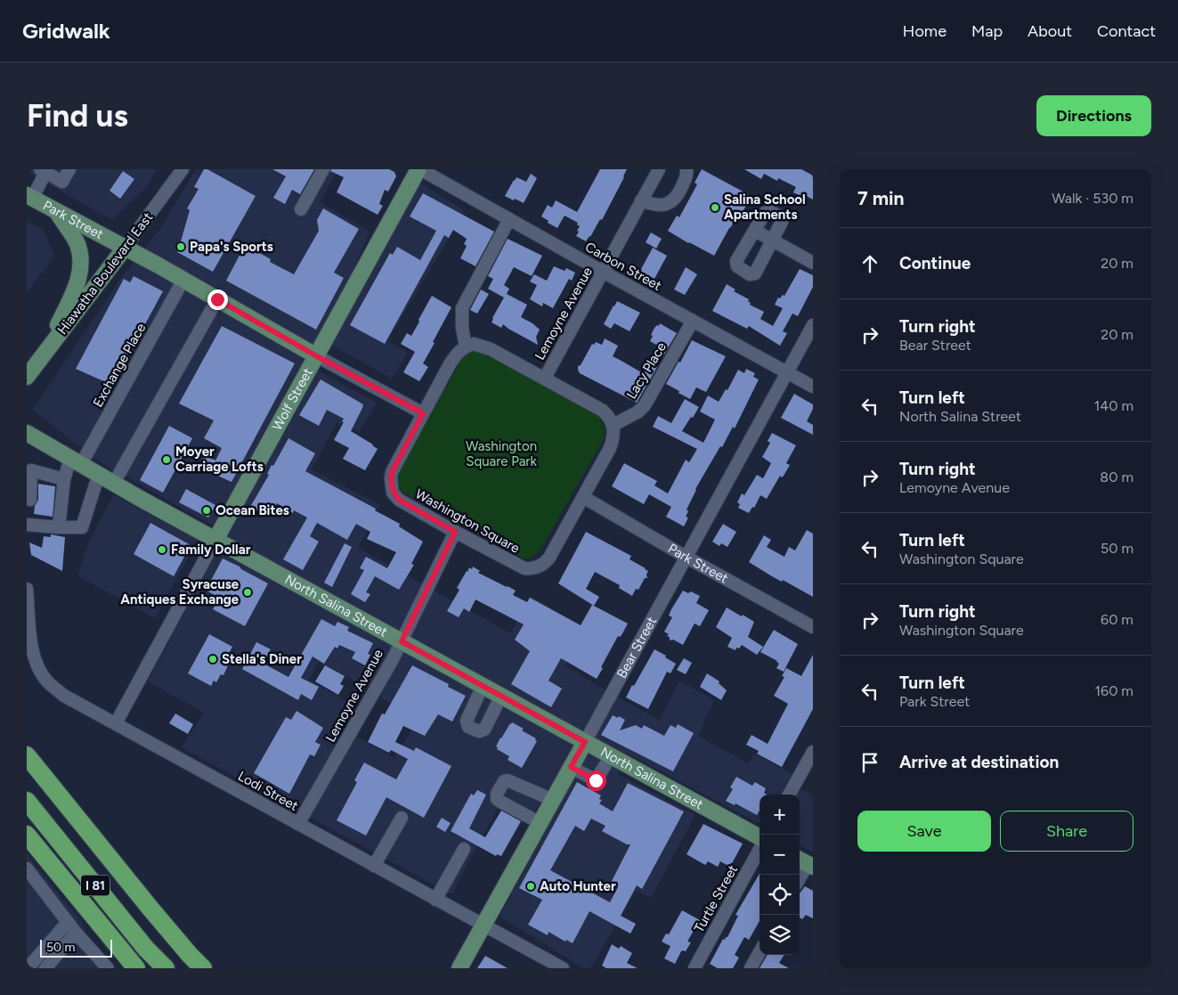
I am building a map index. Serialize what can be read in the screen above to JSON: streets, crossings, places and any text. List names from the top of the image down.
{
  "streets": {
    "highway": ["I 81"],
    "main road": [
      "Park Street",
      "Hiawatha Boulevard East",
      "Wolf Street",
      "North Salina Street",
      "Bear Street"
    ],
    "street": [
      "Carbon Street",
      "Lemoyne Avenue",
      "Exchange Place",
      "Lacy Place",
      "Washington Square",
      "Lodi Street",
      "Turtle Street"
    ]
  },
  "crossings": [
    ["Park Street", "Hiawatha Boulevard East"],
    ["Park Street", "Exchange Place"],
    ["Park Street", "Wolf Street"],
    ["Park Street", "Washington Square"],
    ["Park Street", "Bear Street"],
    ["Carbon Street", "Lemoyne Avenue"],
    ["Carbon Street", "Lacy Place"],
    ["Carbon Street", "Wolf Street"],
    ["Carbon Street", "Bear Street"],
    ["Lemoyne Avenue", "Washington Square"],
    ["Lemoyne Avenue", "North Salina Street"],
    ["Lemoyne Avenue", "Lodi Street"],
    ["Exchange Place", "North Salina Street"],
    ["Lacy Place", "Washington Square"],
    ["Wolf Street", "North Salina Street"],
    ["Wolf Street", "Lodi Street"],
    ["North Salina Street", "Bear Street"],
    ["Bear Street", "Lodi Street"]
  ],
  "parks": ["Washington Square Park"],
  "places": [
    "Salina School Apartments",
    "Papa's Sports",
    "Moyer Carriage Lofts",
    "Ocean Bites",
    "Family Dollar",
    "Syracuse Antiques Exchange",
    "Stella's Diner",
    "Auto Hunter"
  ],
  "scale_bar": "50 m",
  "page": {
    "header": "Gridwalk",
    "nav": [
      "Home",
      "Map",
      "About",
      "Contact"
    ],
    "buttons": [
      "Directions",
      ["Save", "Share"]
    ],
    "title": "Find us",
    "heading": ["7 min", "Walk · 530 m"],
    "list": [
      ["Continue", "20 m"],
      ["Turn right", "Bear Street", "20 m"],
      ["Turn left", "North Salina Street", "140 m"],
      ["Turn right", "Lemoyne Avenue", "80 m"],
      ["Turn left", "Washington Square", "50 m"],
      ["Turn right", "Washington Square", "60 m"],
      ["Turn left", "Park Street", "160 m"],
      "Arrive at destination"
    ],
    "map_buttons": ["+", "−"],
    "scale": "50 m"
  }
}
